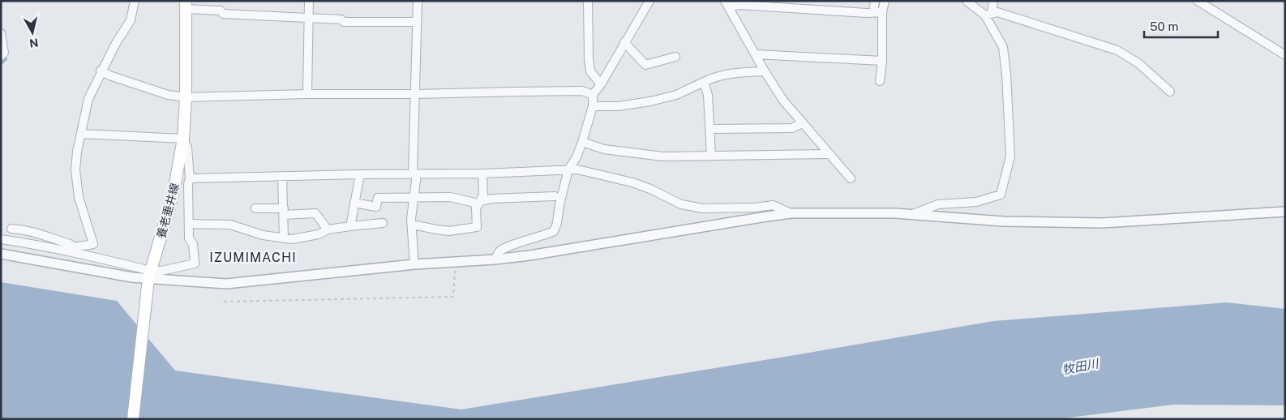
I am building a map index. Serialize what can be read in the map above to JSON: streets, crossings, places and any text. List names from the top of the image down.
{
  "streets": {
    "main road": ["養老垂井線"]
  },
  "districts": ["IZUMIMACHI"],
  "water": ["牧田川"],
  "scale_bar": "50 m",
  "north": "bottom"
}
